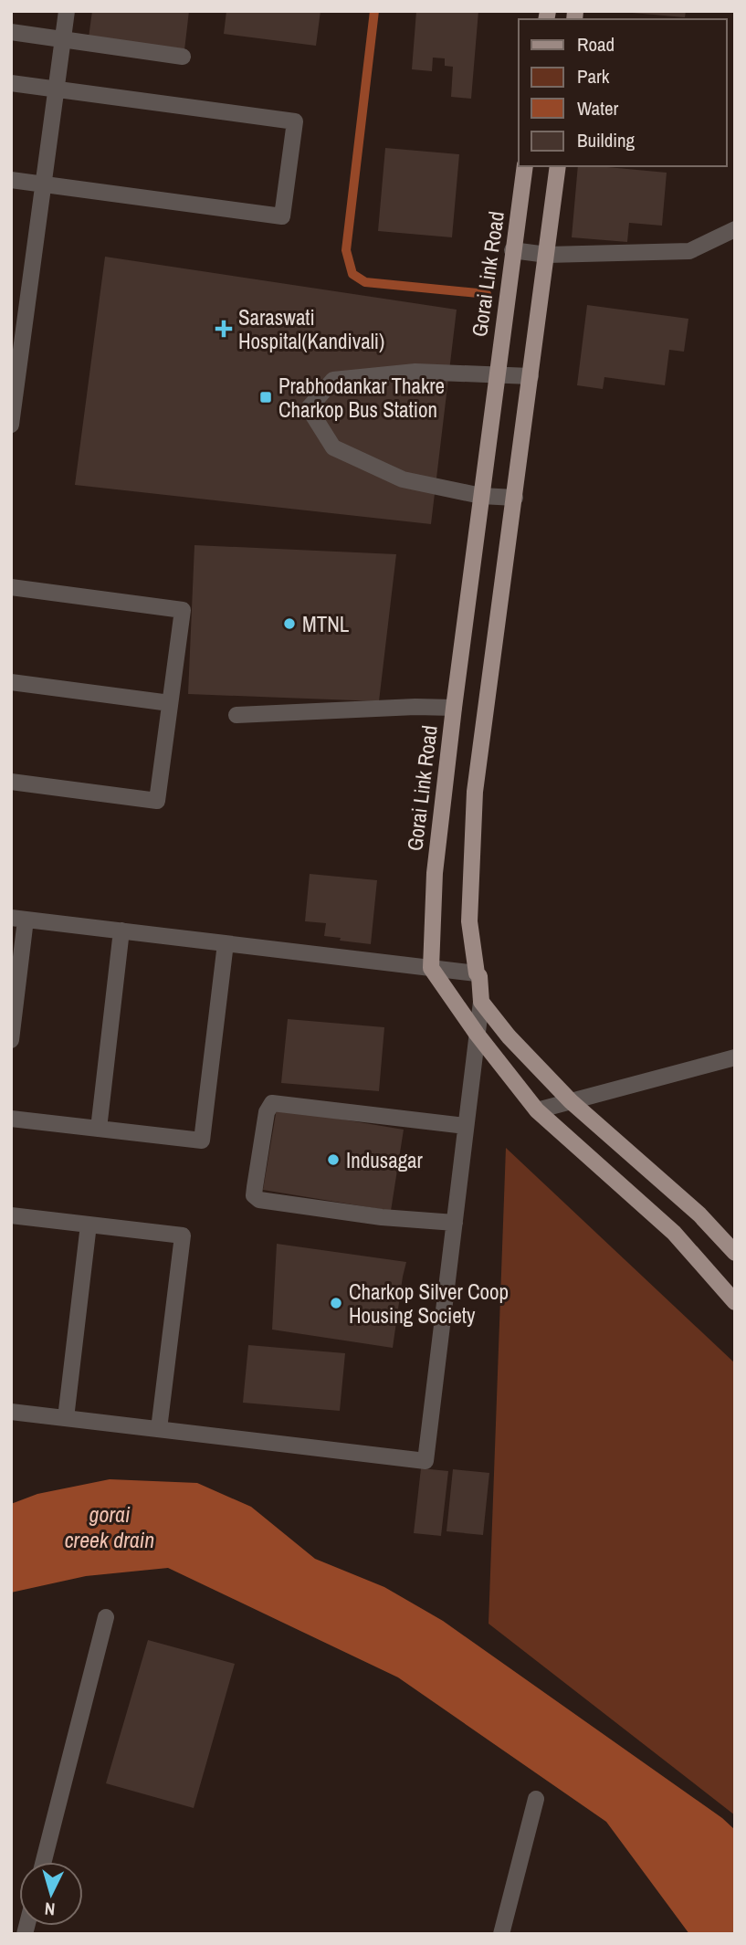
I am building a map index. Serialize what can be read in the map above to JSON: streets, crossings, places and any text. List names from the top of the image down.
{
  "streets": {
    "main road": ["Gorai Link Road"]
  },
  "water": ["gorai creek drain"],
  "places": {
    "health": ["Saraswati Hospital(Kandivali)"],
    "transit": ["Prabhodankar Thakre Charkop Bus Station"],
    "other": ["MTNL", "Indusagar", "Charkop Silver Coop Housing Society"]
  },
  "legend": [
    "Road",
    "Park",
    "Water",
    "Building"
  ],
  "north": "bottom"
}
